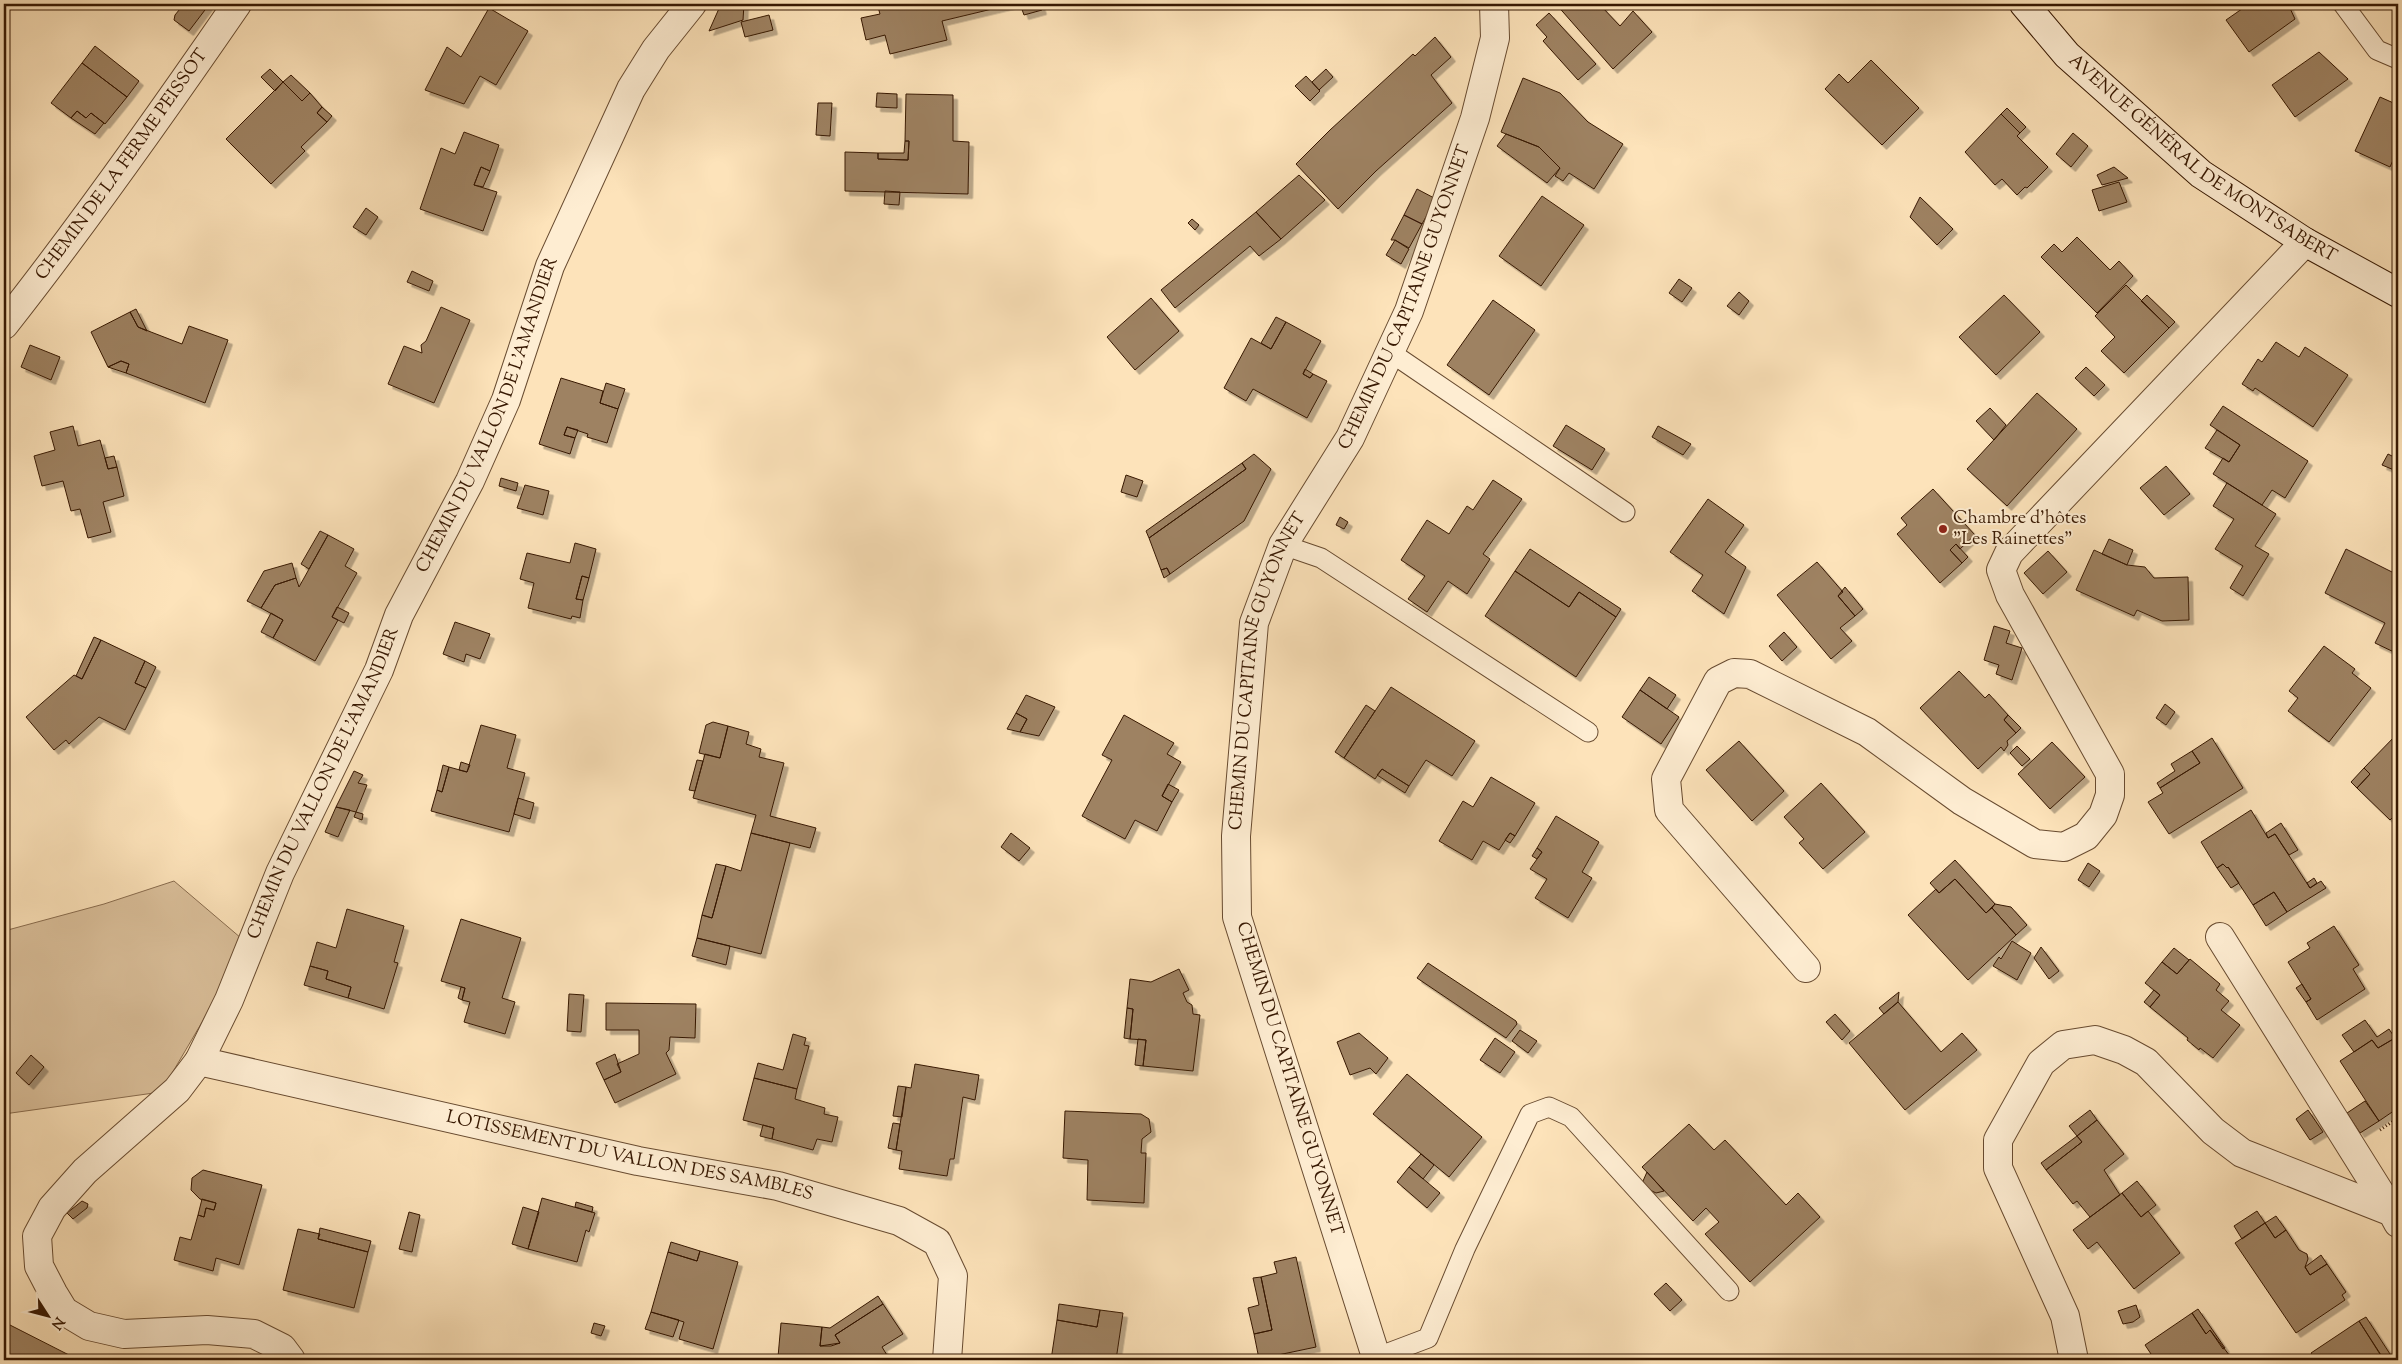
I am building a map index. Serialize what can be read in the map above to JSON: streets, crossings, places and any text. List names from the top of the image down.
{
  "streets": {
    "street": [
      "AVENUE GÉNÉRAL DE MONTSABERT",
      "CHEMIN DE LA FERME PEISSOT",
      "CHEMIN DU CAPITAINE GUYONNET",
      "CHEMIN DU VALLON DE L'AMANDIER",
      "LOTISSEMENT DU VALLON DES SAMBLES"
    ]
  },
  "crossings": [
    ["CHEMIN DU VALLON DE L'AMANDIER", "LOTISSEMENT DU VALLON DES SAMBLES"]
  ],
  "places": ["Chambre d'hôtes \"Les Rainettes\""],
  "north": "bottom right"
}
